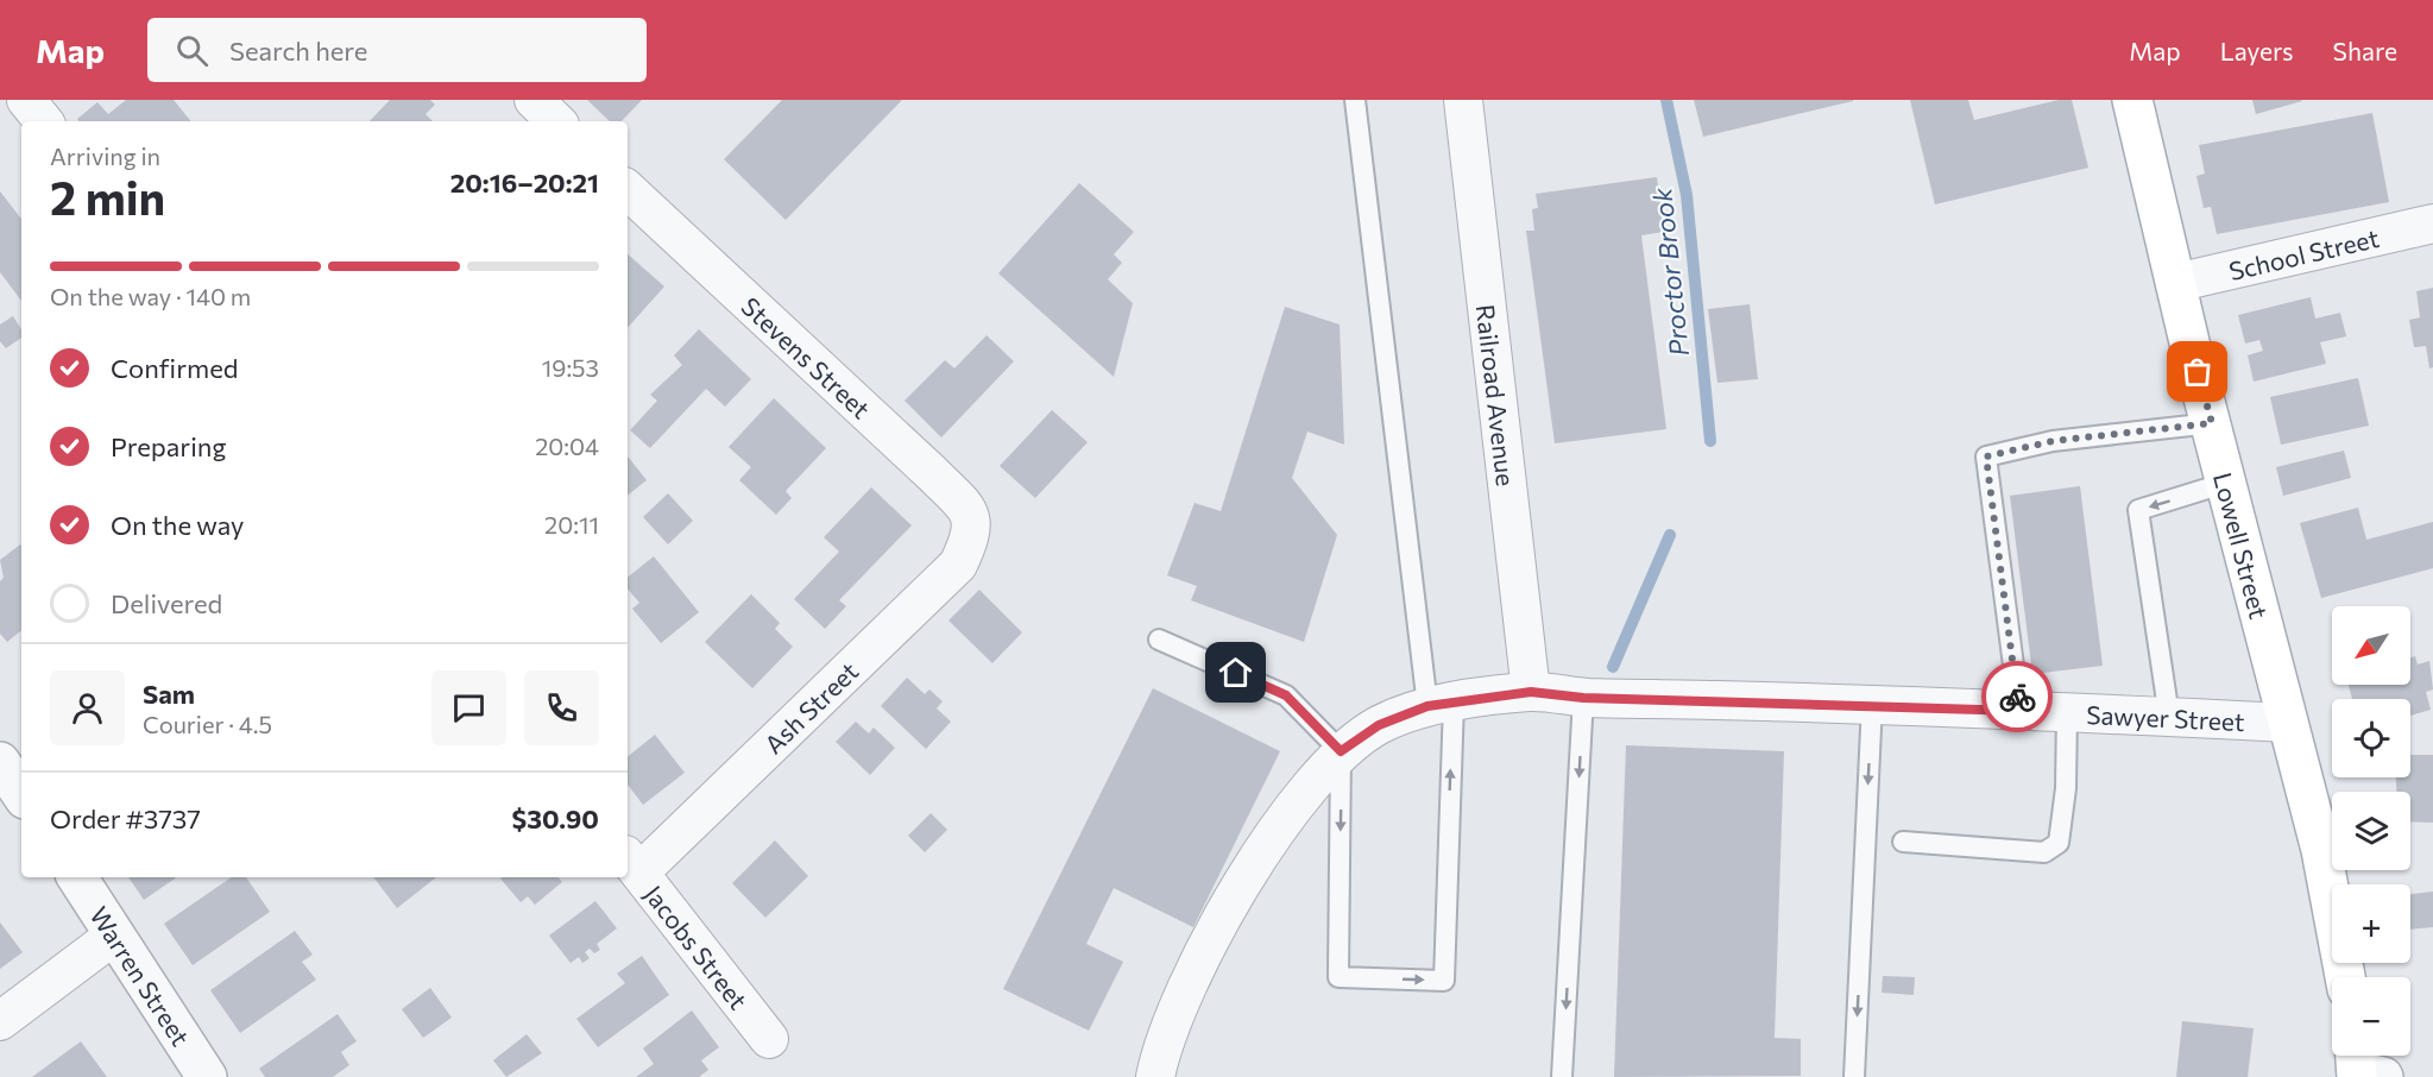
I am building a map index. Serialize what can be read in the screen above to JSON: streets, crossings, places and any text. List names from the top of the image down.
{
  "streets": {
    "main road": ["Lowell Street"],
    "street": [
      "School Street",
      "Stevens Street",
      "Railroad Avenue",
      "Ash Street",
      "Sawyer Street",
      "Jacobs Street",
      "Warren Street"
    ]
  },
  "crossings": [
    ["School Street", "Lowell Street"],
    ["Stevens Street", "Ash Street"],
    ["Railroad Avenue", "Sawyer Street"],
    ["Lowell Street", "Sawyer Street"],
    ["Ash Street", "Jacobs Street"]
  ],
  "water": ["Proctor Brook"],
  "north": "bottom left",
  "page": {
    "header": "Map",
    "search": "Search here",
    "nav": ["Map", "Layers", "Share"],
    "heading": ["2 min", "Arriving in", "20:16–20:21"],
    "panel": [
      "Sam",
      "Courier · 4.5",
      "Order #3737",
      "$30.90"
    ],
    "bar": "On the way · 140 m",
    "list": [
      ["Confirmed", "19:53"],
      ["Preparing", "20:04"],
      ["On the way", "20:11"],
      "Delivered"
    ],
    "map_buttons": ["+", "−"]
  }
}
